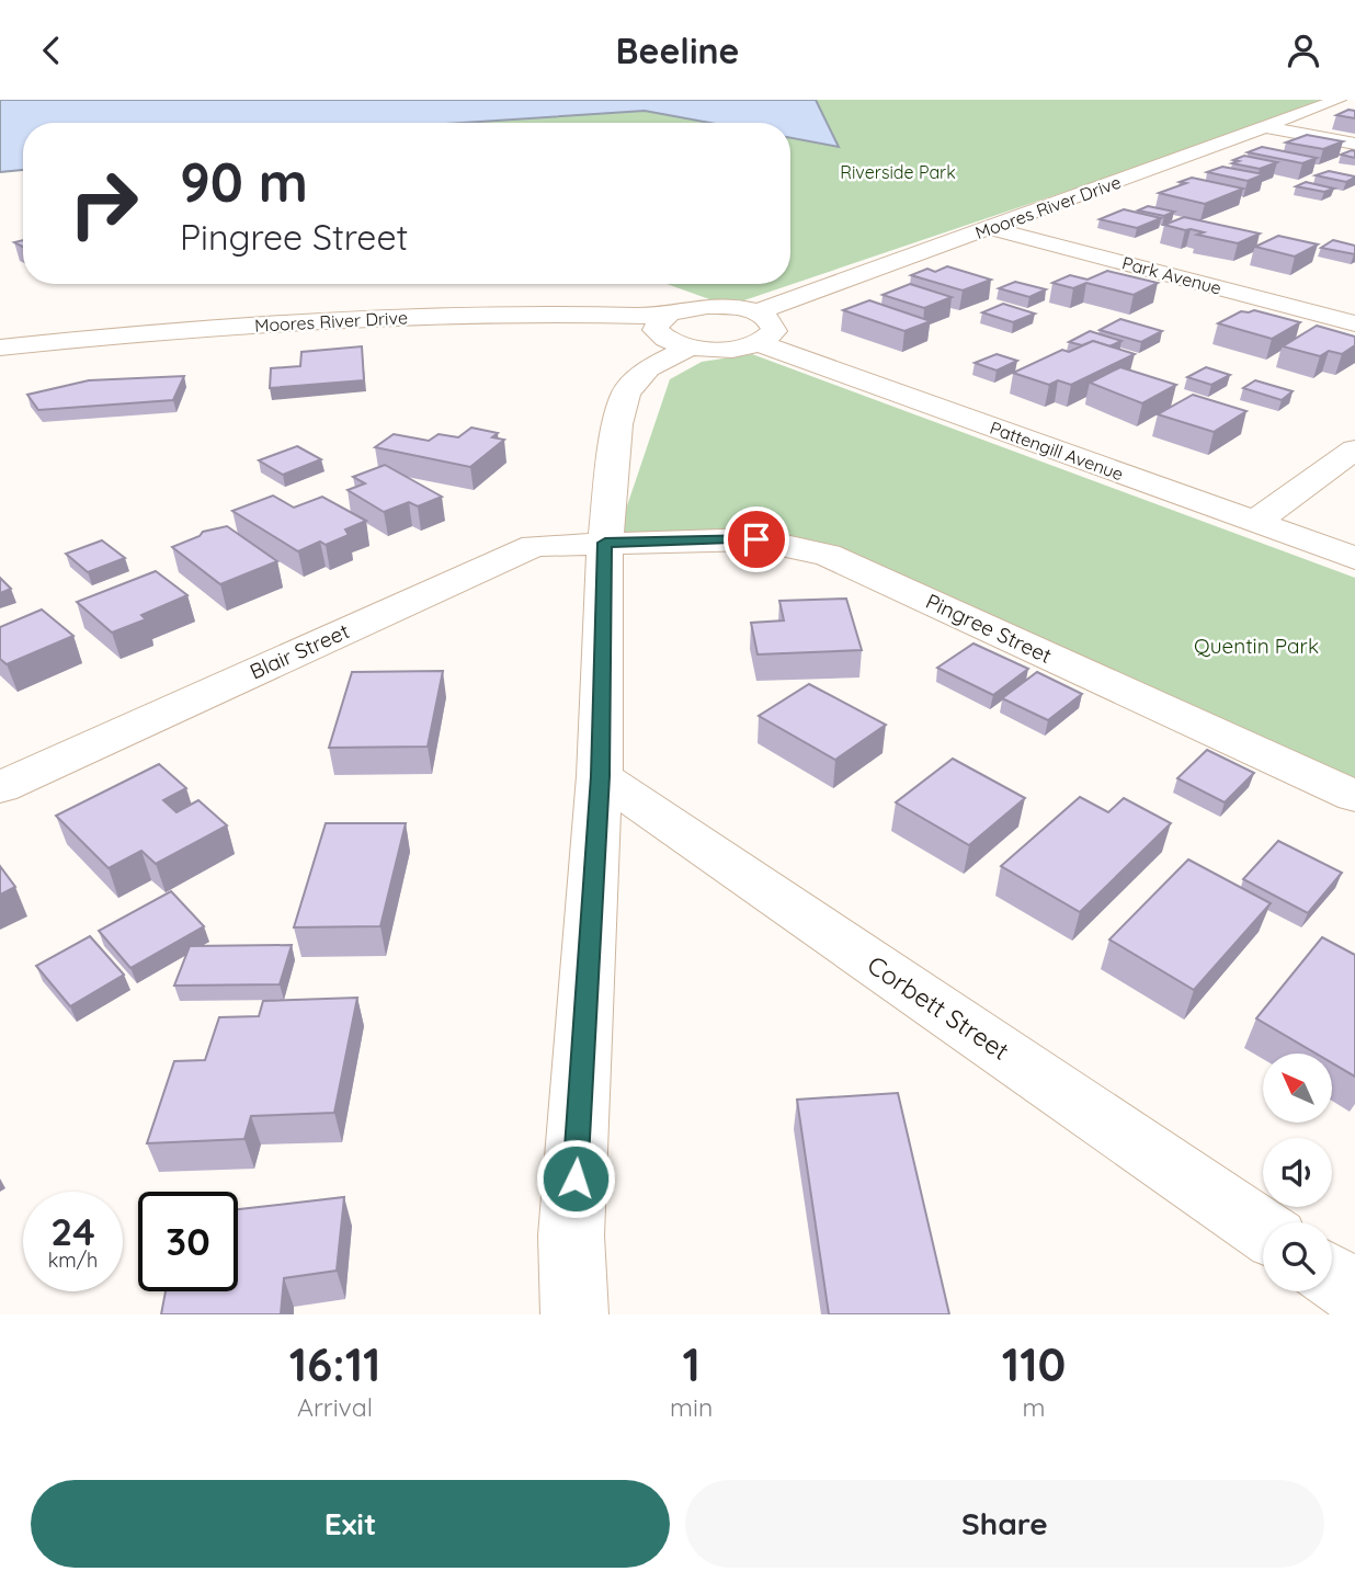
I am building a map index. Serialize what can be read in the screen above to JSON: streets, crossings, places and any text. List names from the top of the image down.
{
  "streets": {
    "street": [
      "Moores River Drive",
      "Park Avenue",
      "Pattengill Avenue",
      "Pingree Street",
      "Blair Street",
      "Corbett Street"
    ]
  },
  "crossings": [
    ["Moores River Drive", "Park Avenue"],
    ["Moores River Drive", "Pattengill Avenue"],
    ["Pingree Street", "Blair Street"]
  ],
  "parks": ["Riverside Park", "Quentin Park"],
  "north": "top left",
  "page": {
    "header": "Beeline",
    "turn": ["90 m", "Pingree Street"],
    "speed": "24 km/h",
    "limit": "30",
    "eta": [
      "16:11",
      "Arrival",
      "1",
      "min",
      "110",
      "m"
    ],
    "buttons": ["Exit", "Share"]
  }
}
